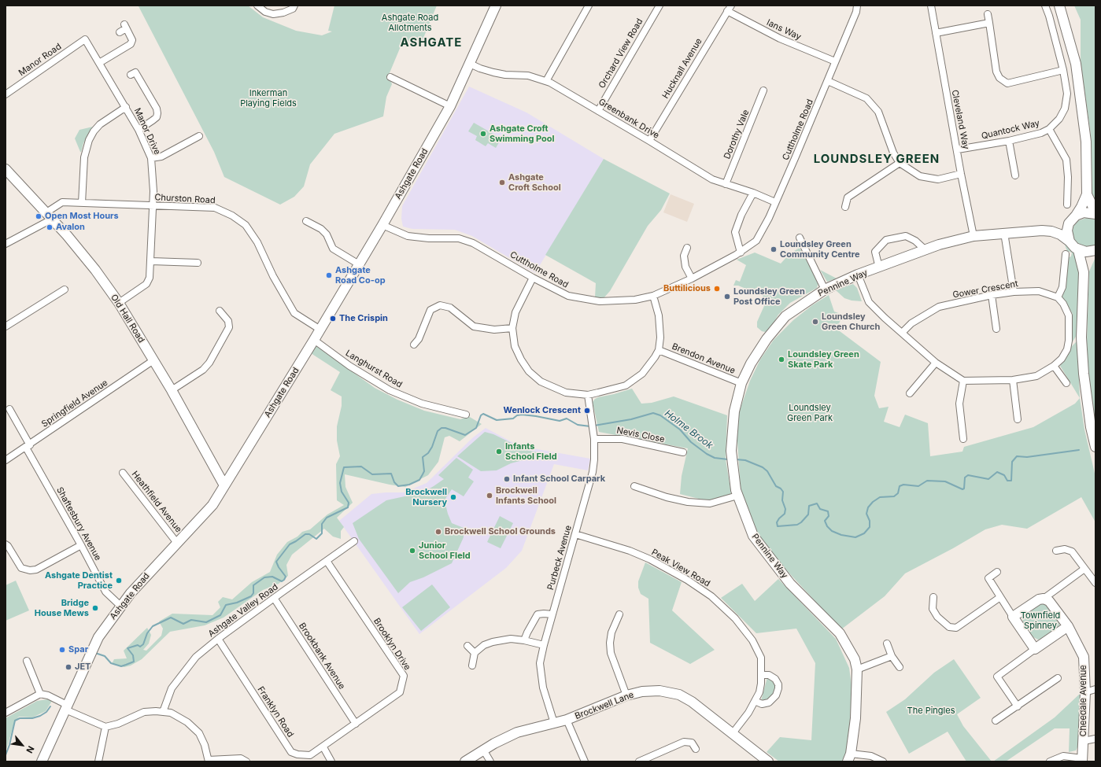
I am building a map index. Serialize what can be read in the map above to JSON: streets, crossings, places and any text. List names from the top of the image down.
{
  "streets": {
    "street": [
      "Ians Way",
      "Orchard View Road",
      "Manor Road",
      "Hucknall Avenue",
      "Greenbank Drive",
      "Cleveland Way",
      "Cuttholme Road",
      "Quantock Way",
      "Manor Drive",
      "Dorothy Vale",
      "Ashgate Road",
      "Churston Road",
      "Pennine Way",
      "Gower Crescent",
      "Old Hall Road",
      "Brendon Avenue",
      "Langhurst Road",
      "Springfield Avenue",
      "Nevis Close",
      "Heathfield Avenue",
      "Shaftesbury Avenue",
      "Purbeck Avenue",
      "Peak View Road",
      "Ashgate Valley Road",
      "Brooklyn Drive",
      "Brookbank Avenue",
      "Cheedale Avenue",
      "Brockwell Lane",
      "Franklyn Road"
    ]
  },
  "crossings": [
    ["Ians Way", "Hucknall Avenue"],
    ["Ians Way", "Cuttholme Road"],
    ["Orchard View Road", "Greenbank Drive"],
    ["Manor Road", "Manor Drive"],
    ["Hucknall Avenue", "Greenbank Drive"],
    ["Greenbank Drive", "Cuttholme Road"],
    ["Greenbank Drive", "Dorothy Vale"],
    ["Greenbank Drive", "Ashgate Road"],
    ["Cleveland Way", "Quantock Way"],
    ["Cleveland Way", "Pennine Way"],
    ["Cuttholme Road", "Ashgate Road"],
    ["Manor Drive", "Churston Road"],
    ["Manor Drive", "Old Hall Road"],
    ["Ashgate Road", "Churston Road"],
    ["Ashgate Road", "Old Hall Road"],
    ["Ashgate Road", "Langhurst Road"],
    ["Ashgate Road", "Heathfield Avenue"],
    ["Ashgate Road", "Shaftesbury Avenue"],
    ["Churston Road", "Old Hall Road"],
    ["Pennine Way", "Brendon Avenue"],
    ["Old Hall Road", "Springfield Avenue"],
    ["Springfield Avenue", "Shaftesbury Avenue"],
    ["Nevis Close", "Purbeck Avenue"],
    ["Purbeck Avenue", "Peak View Road"],
    ["Purbeck Avenue", "Brockwell Lane"],
    ["Peak View Road", "Brockwell Lane"],
    ["Ashgate Valley Road", "Brooklyn Drive"],
    ["Ashgate Valley Road", "Brookbank Avenue"],
    ["Ashgate Valley Road", "Franklyn Road"],
    ["Brooklyn Drive", "Brookbank Avenue"],
    ["Brooklyn Drive", "Franklyn Road"]
  ],
  "districts": ["ASHGATE", "LOUNDSLEY GREEN"],
  "water": ["Holme Brook"],
  "parks": [
    "Ashgate Road Allotments",
    "Inkerman Playing Fields",
    "Loundsley Green Park",
    "Townfield Spinney",
    "The Pingles"
  ],
  "places": [
    "Ashgate Croft Swimming Pool",
    "Ashgate Croft School",
    "Open Most Hours",
    "Avalon",
    "Loundsley Green Community Centre",
    "Ashgate Road Co-op",
    "Buttilicious",
    "Loundsley Green Post Office",
    "The Crispin",
    "Loundsley Green Church",
    "Loundsley Green Skate Park",
    "Wenlock Crescent",
    "Infants School FIeld",
    "Infant School Carpark",
    "Brockwell Infants School",
    "Brockwell Nursery",
    "Brockwell School Grounds",
    "Junior School FIeld",
    "Ashgate Dentist Practice",
    "Bridge House Mews",
    "Spar",
    "JET"
  ],
  "north": "bottom right"
}
